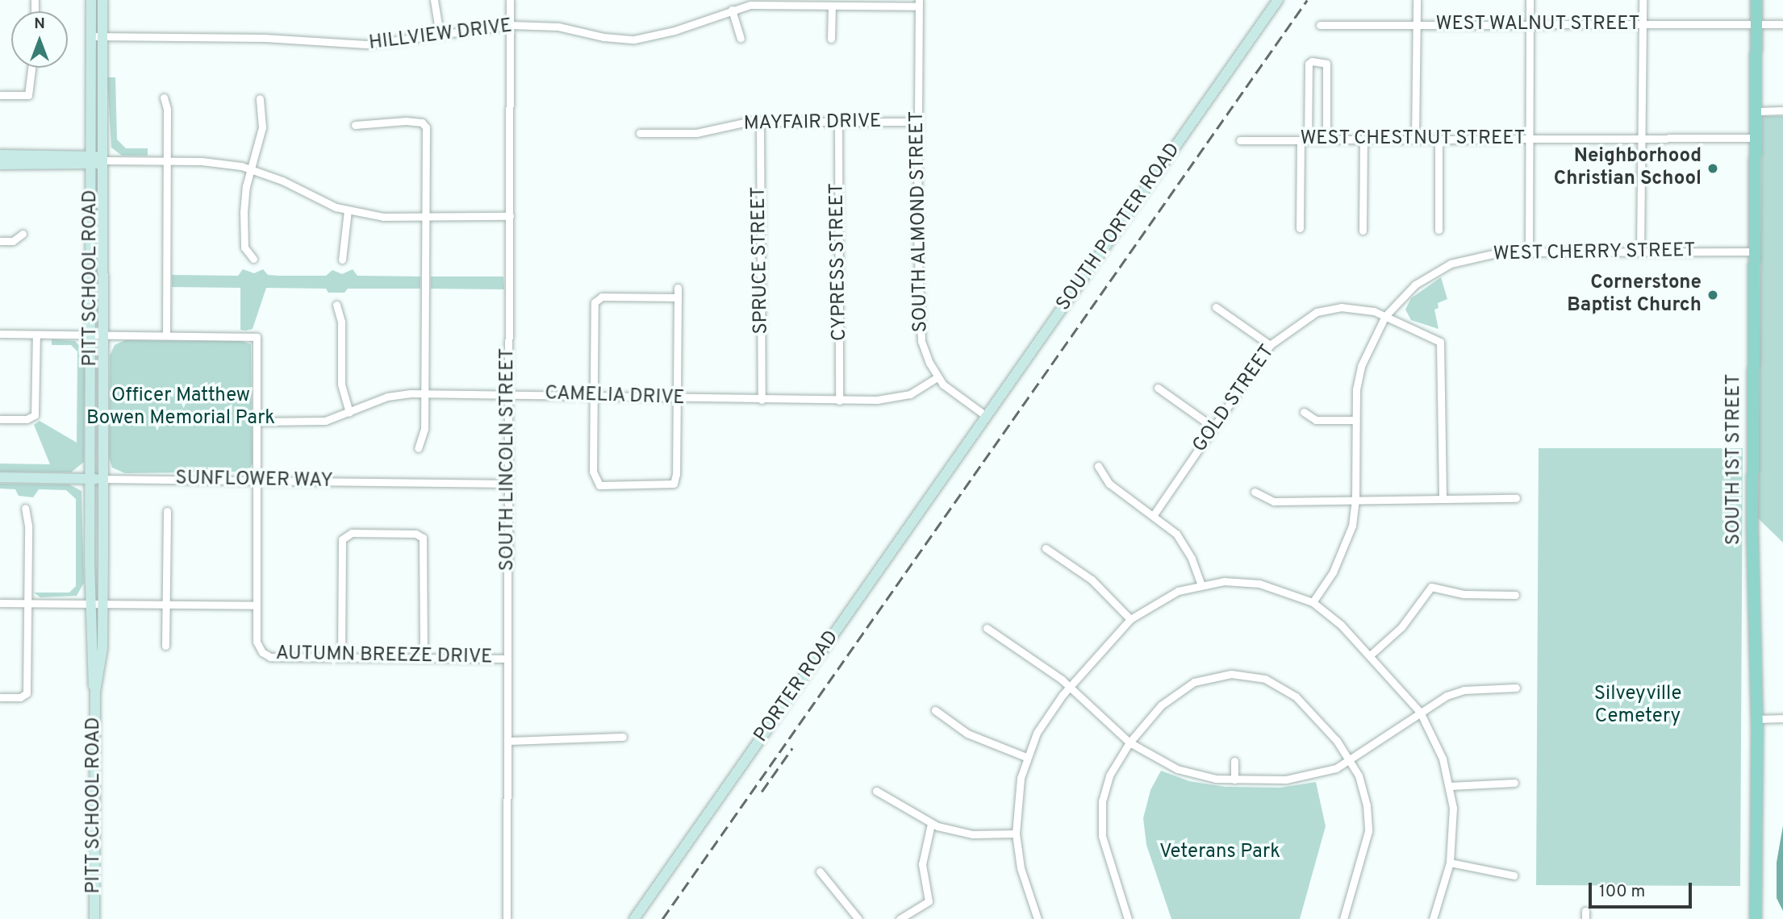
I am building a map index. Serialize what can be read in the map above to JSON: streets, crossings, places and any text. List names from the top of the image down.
{
  "streets": {
    "main road": ["SOUTH 1ST STREET"],
    "street": [
      "WEST WALNUT STREET",
      "HILLVIEW DRIVE",
      "MAYFAIR DRIVE",
      "WEST CHESTNUT STREET",
      "SOUTH ALMOND STREET",
      "SOUTH PORTER ROAD",
      "WEST CHERRY STREET",
      "SPRUCE STREET",
      "CYPRESS STREET",
      "PITT SCHOOL ROAD",
      "CAMELIA DRIVE",
      "GOLD STREET",
      "SOUTH LINCOLN STREET",
      "SUNFLOWER WAY",
      "AUTUMN BREEZE DRIVE",
      "PORTER ROAD"
    ]
  },
  "crossings": [
    ["WEST WALNUT STREET", "SOUTH 1ST STREET"],
    ["HILLVIEW DRIVE", "SOUTH ALMOND STREET"],
    ["HILLVIEW DRIVE", "PITT SCHOOL ROAD"],
    ["HILLVIEW DRIVE", "SOUTH LINCOLN STREET"],
    ["MAYFAIR DRIVE", "SOUTH ALMOND STREET"],
    ["MAYFAIR DRIVE", "SPRUCE STREET"],
    ["MAYFAIR DRIVE", "CYPRESS STREET"],
    ["WEST CHESTNUT STREET", "SOUTH 1ST STREET"],
    ["SOUTH ALMOND STREET", "SOUTH PORTER ROAD"],
    ["SOUTH ALMOND STREET", "CAMELIA DRIVE"],
    ["SOUTH PORTER ROAD", "PORTER ROAD"],
    ["WEST CHERRY STREET", "GOLD STREET"],
    ["WEST CHERRY STREET", "SOUTH 1ST STREET"],
    ["SPRUCE STREET", "CAMELIA DRIVE"],
    ["CYPRESS STREET", "CAMELIA DRIVE"],
    ["PITT SCHOOL ROAD", "SUNFLOWER WAY"],
    ["CAMELIA DRIVE", "SOUTH LINCOLN STREET"],
    ["SOUTH LINCOLN STREET", "SUNFLOWER WAY"],
    ["SOUTH LINCOLN STREET", "AUTUMN BREEZE DRIVE"]
  ],
  "parks": ["Officer Matthew Bowen Memorial Park", "Silveyville Cemetery", "Veterans Park"],
  "places": ["Neighborhood Christian School", "Cornerstone Baptist Church"],
  "scale_bar": "100 m",
  "north": "top"
}
